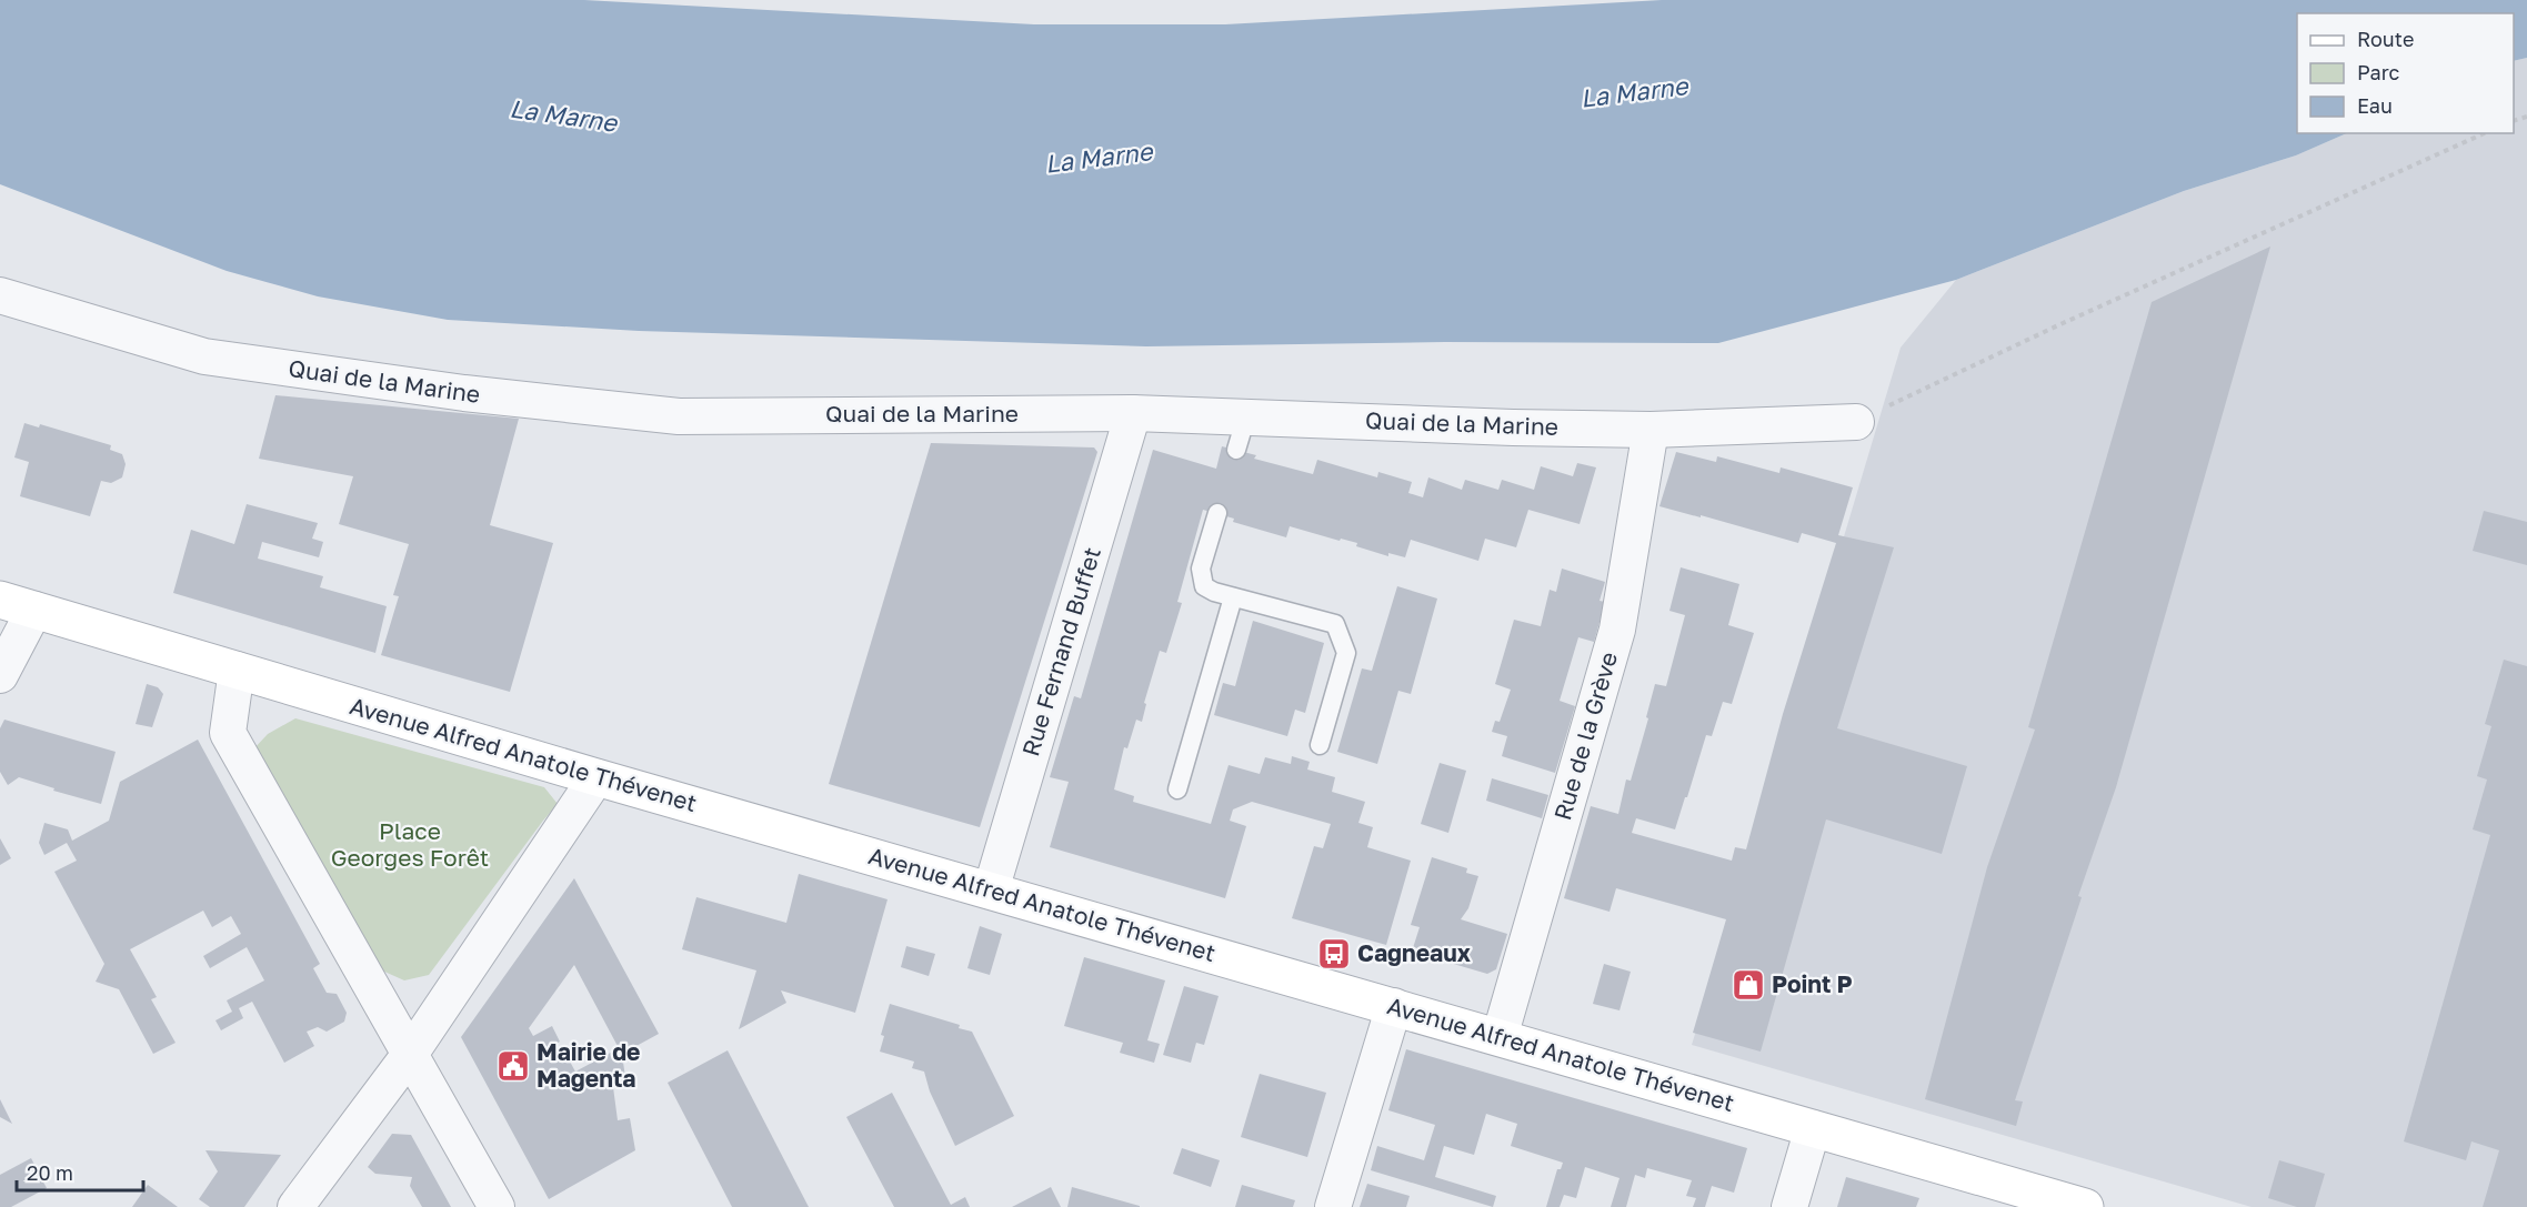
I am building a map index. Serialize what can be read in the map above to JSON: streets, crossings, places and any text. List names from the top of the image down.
{
  "streets": {
    "main road": ["Avenue Alfred Anatole Thévenet"],
    "street": ["Quai de la Marine", "Rue Fernand Buffet", "Rue de la Grève"]
  },
  "crossings": [
    ["Quai de la Marine", "Rue Fernand Buffet"],
    ["Quai de la Marine", "Rue de la Grève"],
    ["Rue Fernand Buffet", "Avenue Alfred Anatole Thévenet"],
    ["Rue de la Grève", "Avenue Alfred Anatole Thévenet"]
  ],
  "water": ["La Marne"],
  "parks": ["Place Georges Forêt"],
  "places": {
    "bus stop": ["Cagneaux"],
    "shop": ["Point P"],
    "public building": ["Mairie de Magenta"]
  },
  "legend": ["Route", "Parc", "Eau"],
  "scale_bar": "20 m"
}
